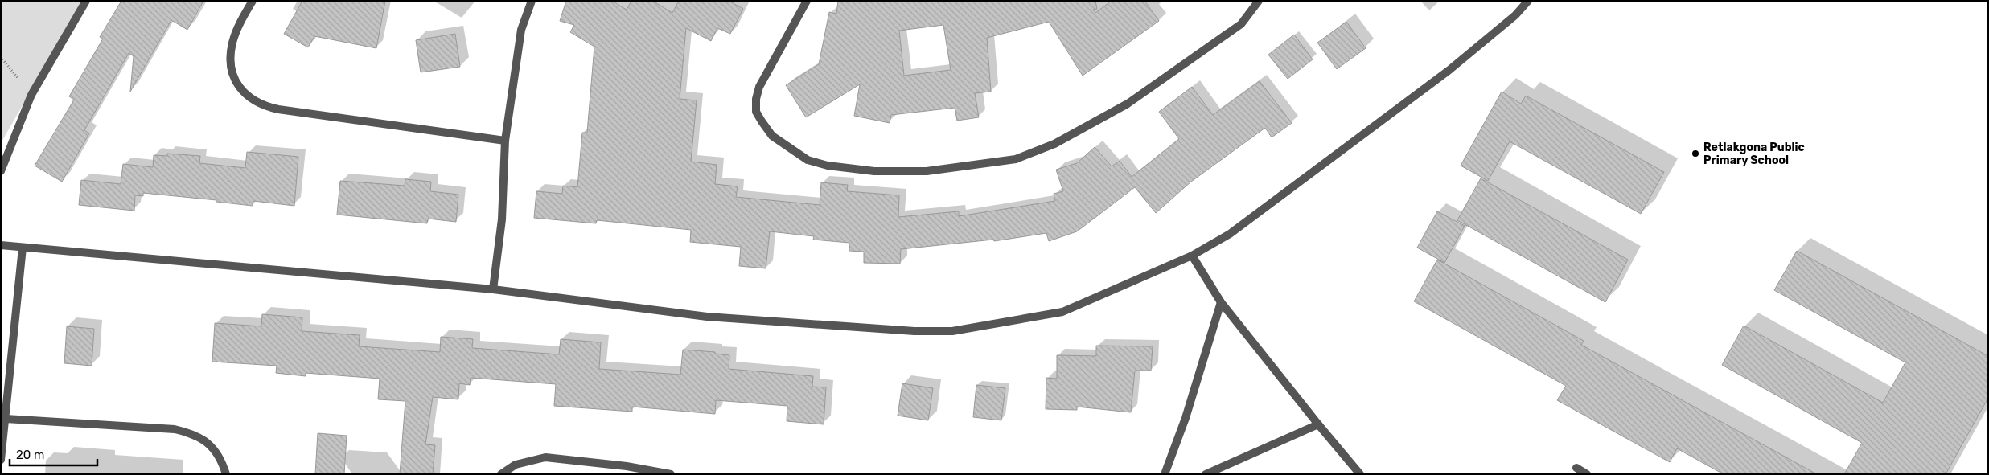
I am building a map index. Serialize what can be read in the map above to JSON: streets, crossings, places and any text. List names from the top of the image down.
{
  "places": ["Retlakgona Public Primary School"],
  "scale_bar": "20 m"
}
